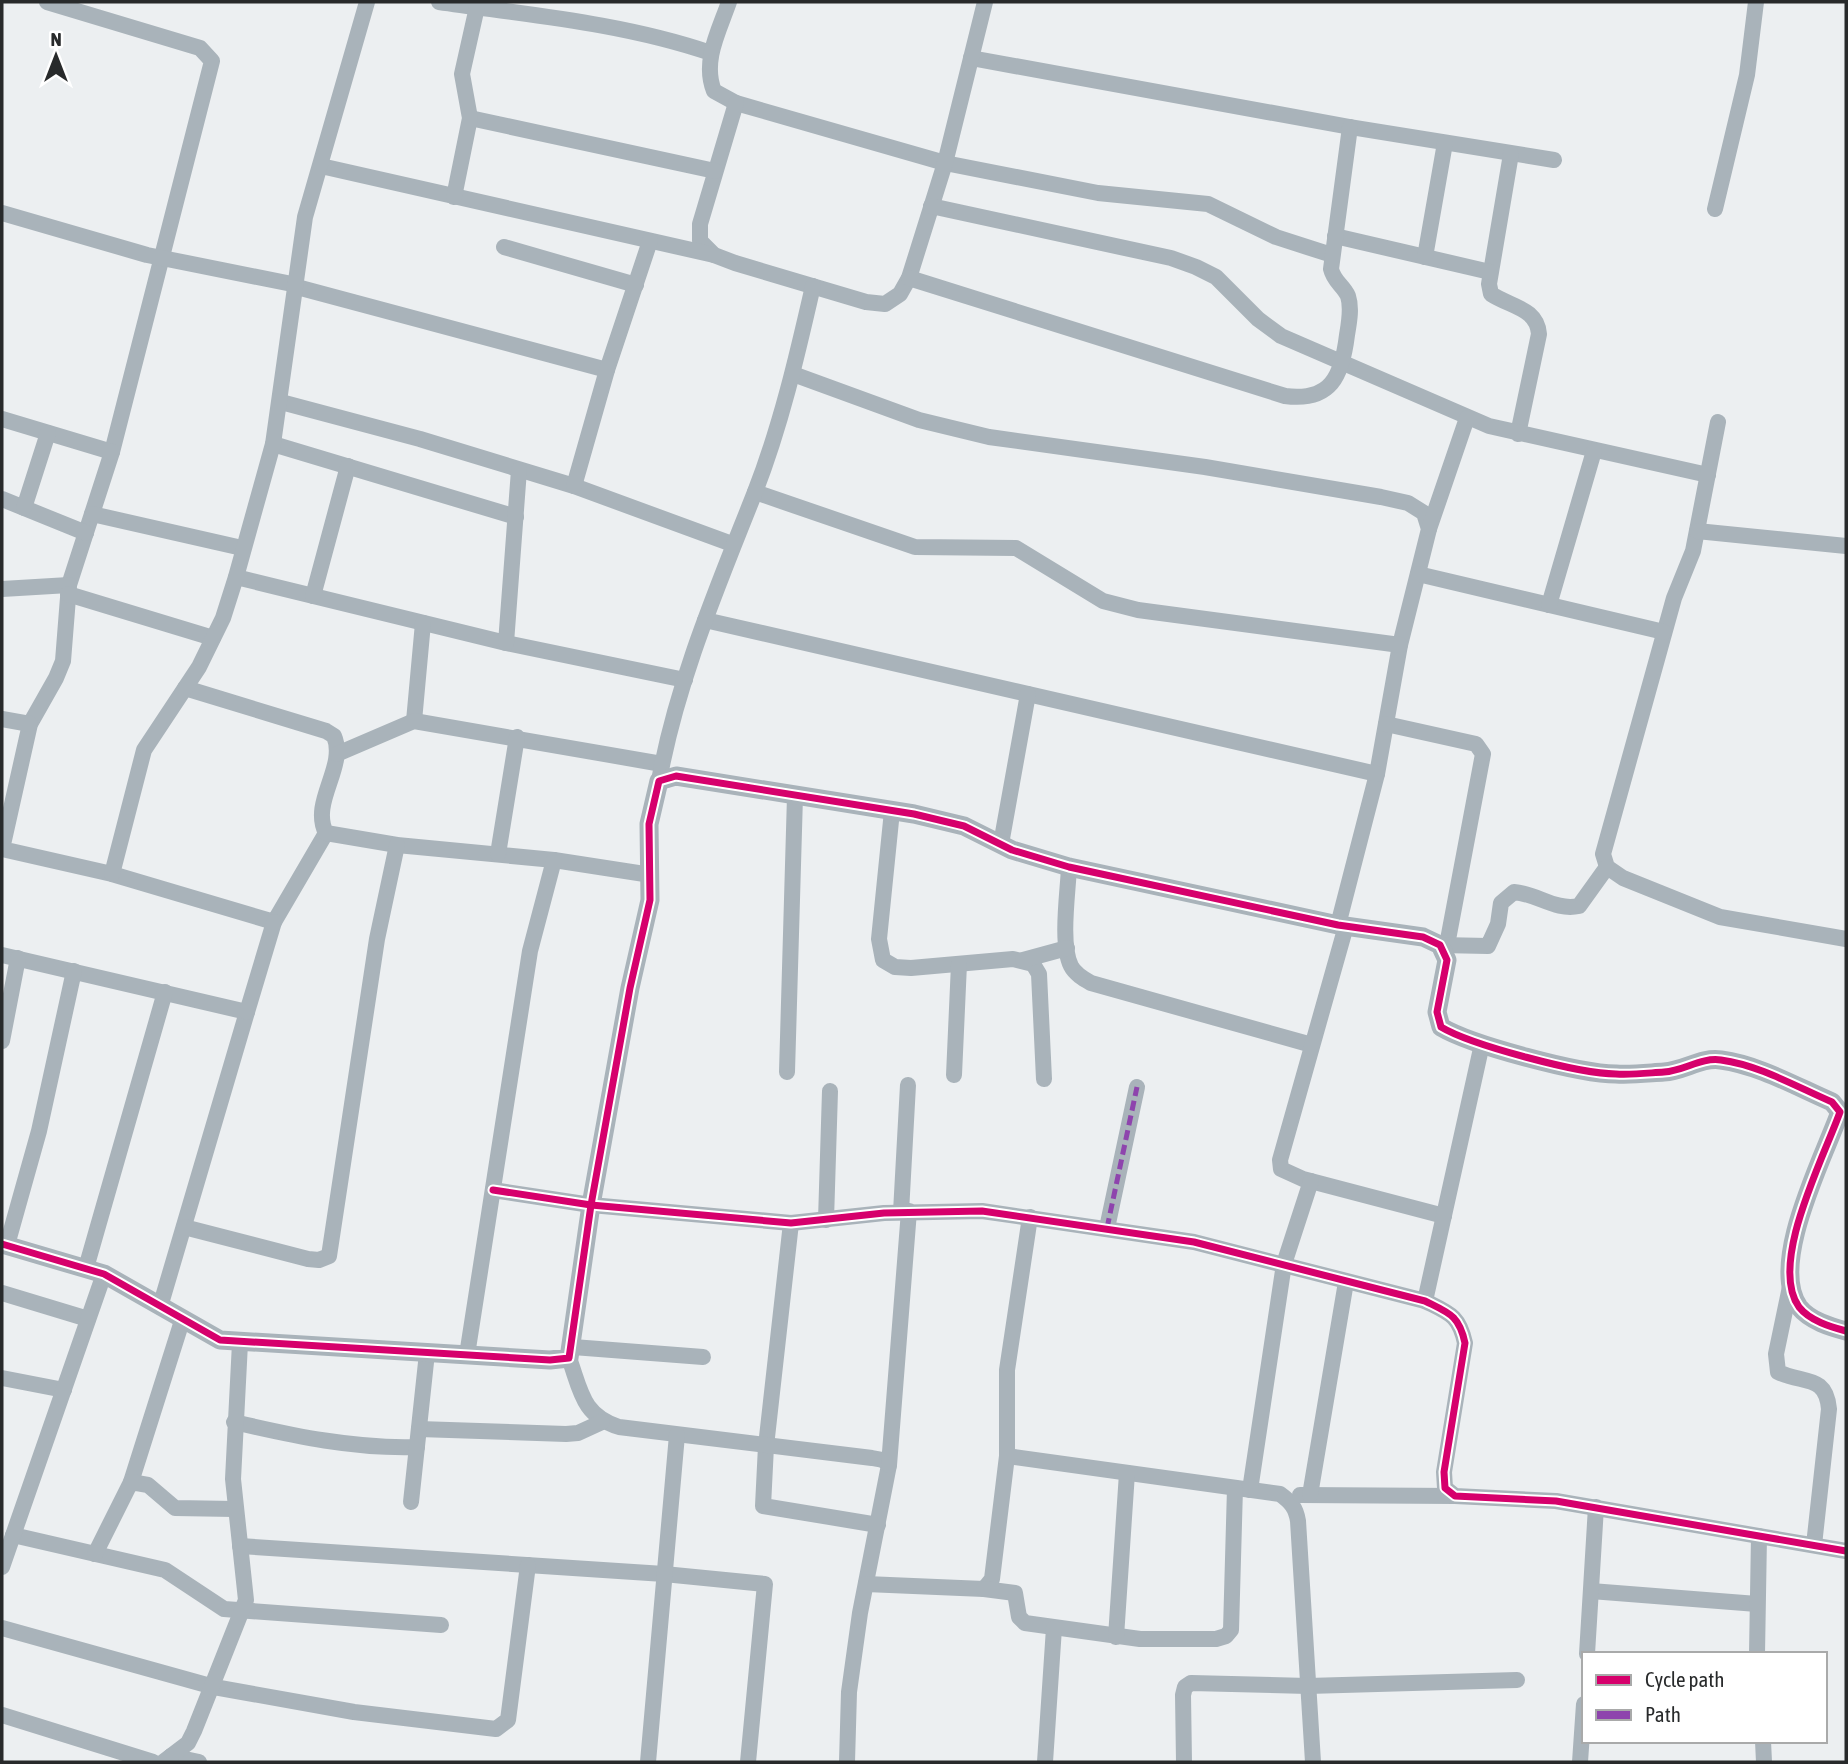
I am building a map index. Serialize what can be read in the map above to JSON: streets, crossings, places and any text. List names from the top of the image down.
{
  "legend": ["Cycle path", "Path"],
  "north": "top"
}
